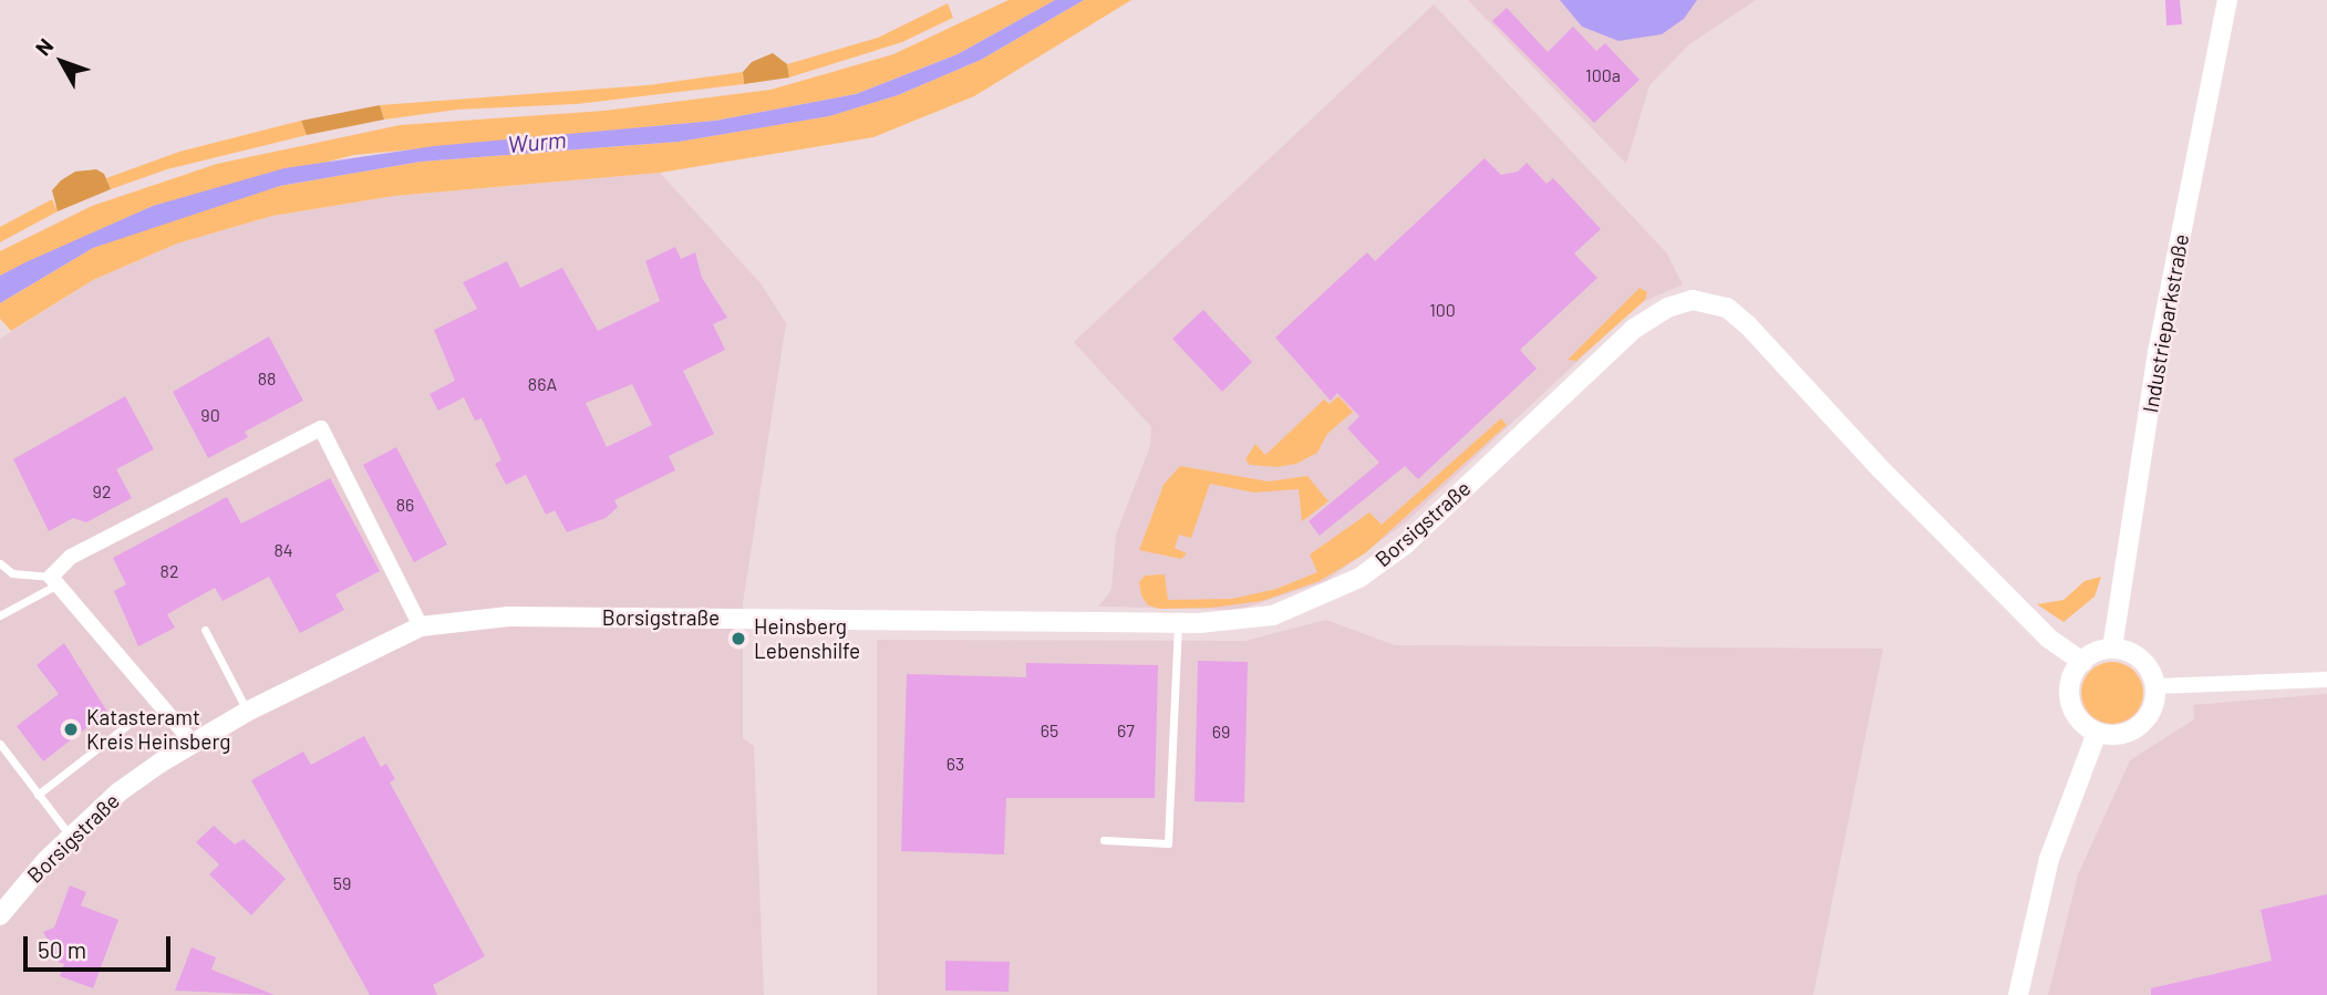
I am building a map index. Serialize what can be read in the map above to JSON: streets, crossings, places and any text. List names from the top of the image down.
{
  "streets": {
    "street": ["Industrieparkstraße", "Borsigstraße"]
  },
  "crossings": [
    ["Industrieparkstraße", "Borsigstraße"]
  ],
  "water": ["Wurm"],
  "places": ["Heinsberg Lebenshilfe", "Katasteramt Kreis Heinsberg"],
  "house_numbers": [
    "100a",
    "100",
    "88",
    "86A",
    "90",
    "92",
    "86",
    "84",
    "82",
    "65",
    "67",
    "69",
    "63",
    "59"
  ],
  "scale_bar": "50 m",
  "north": "top left"
}
